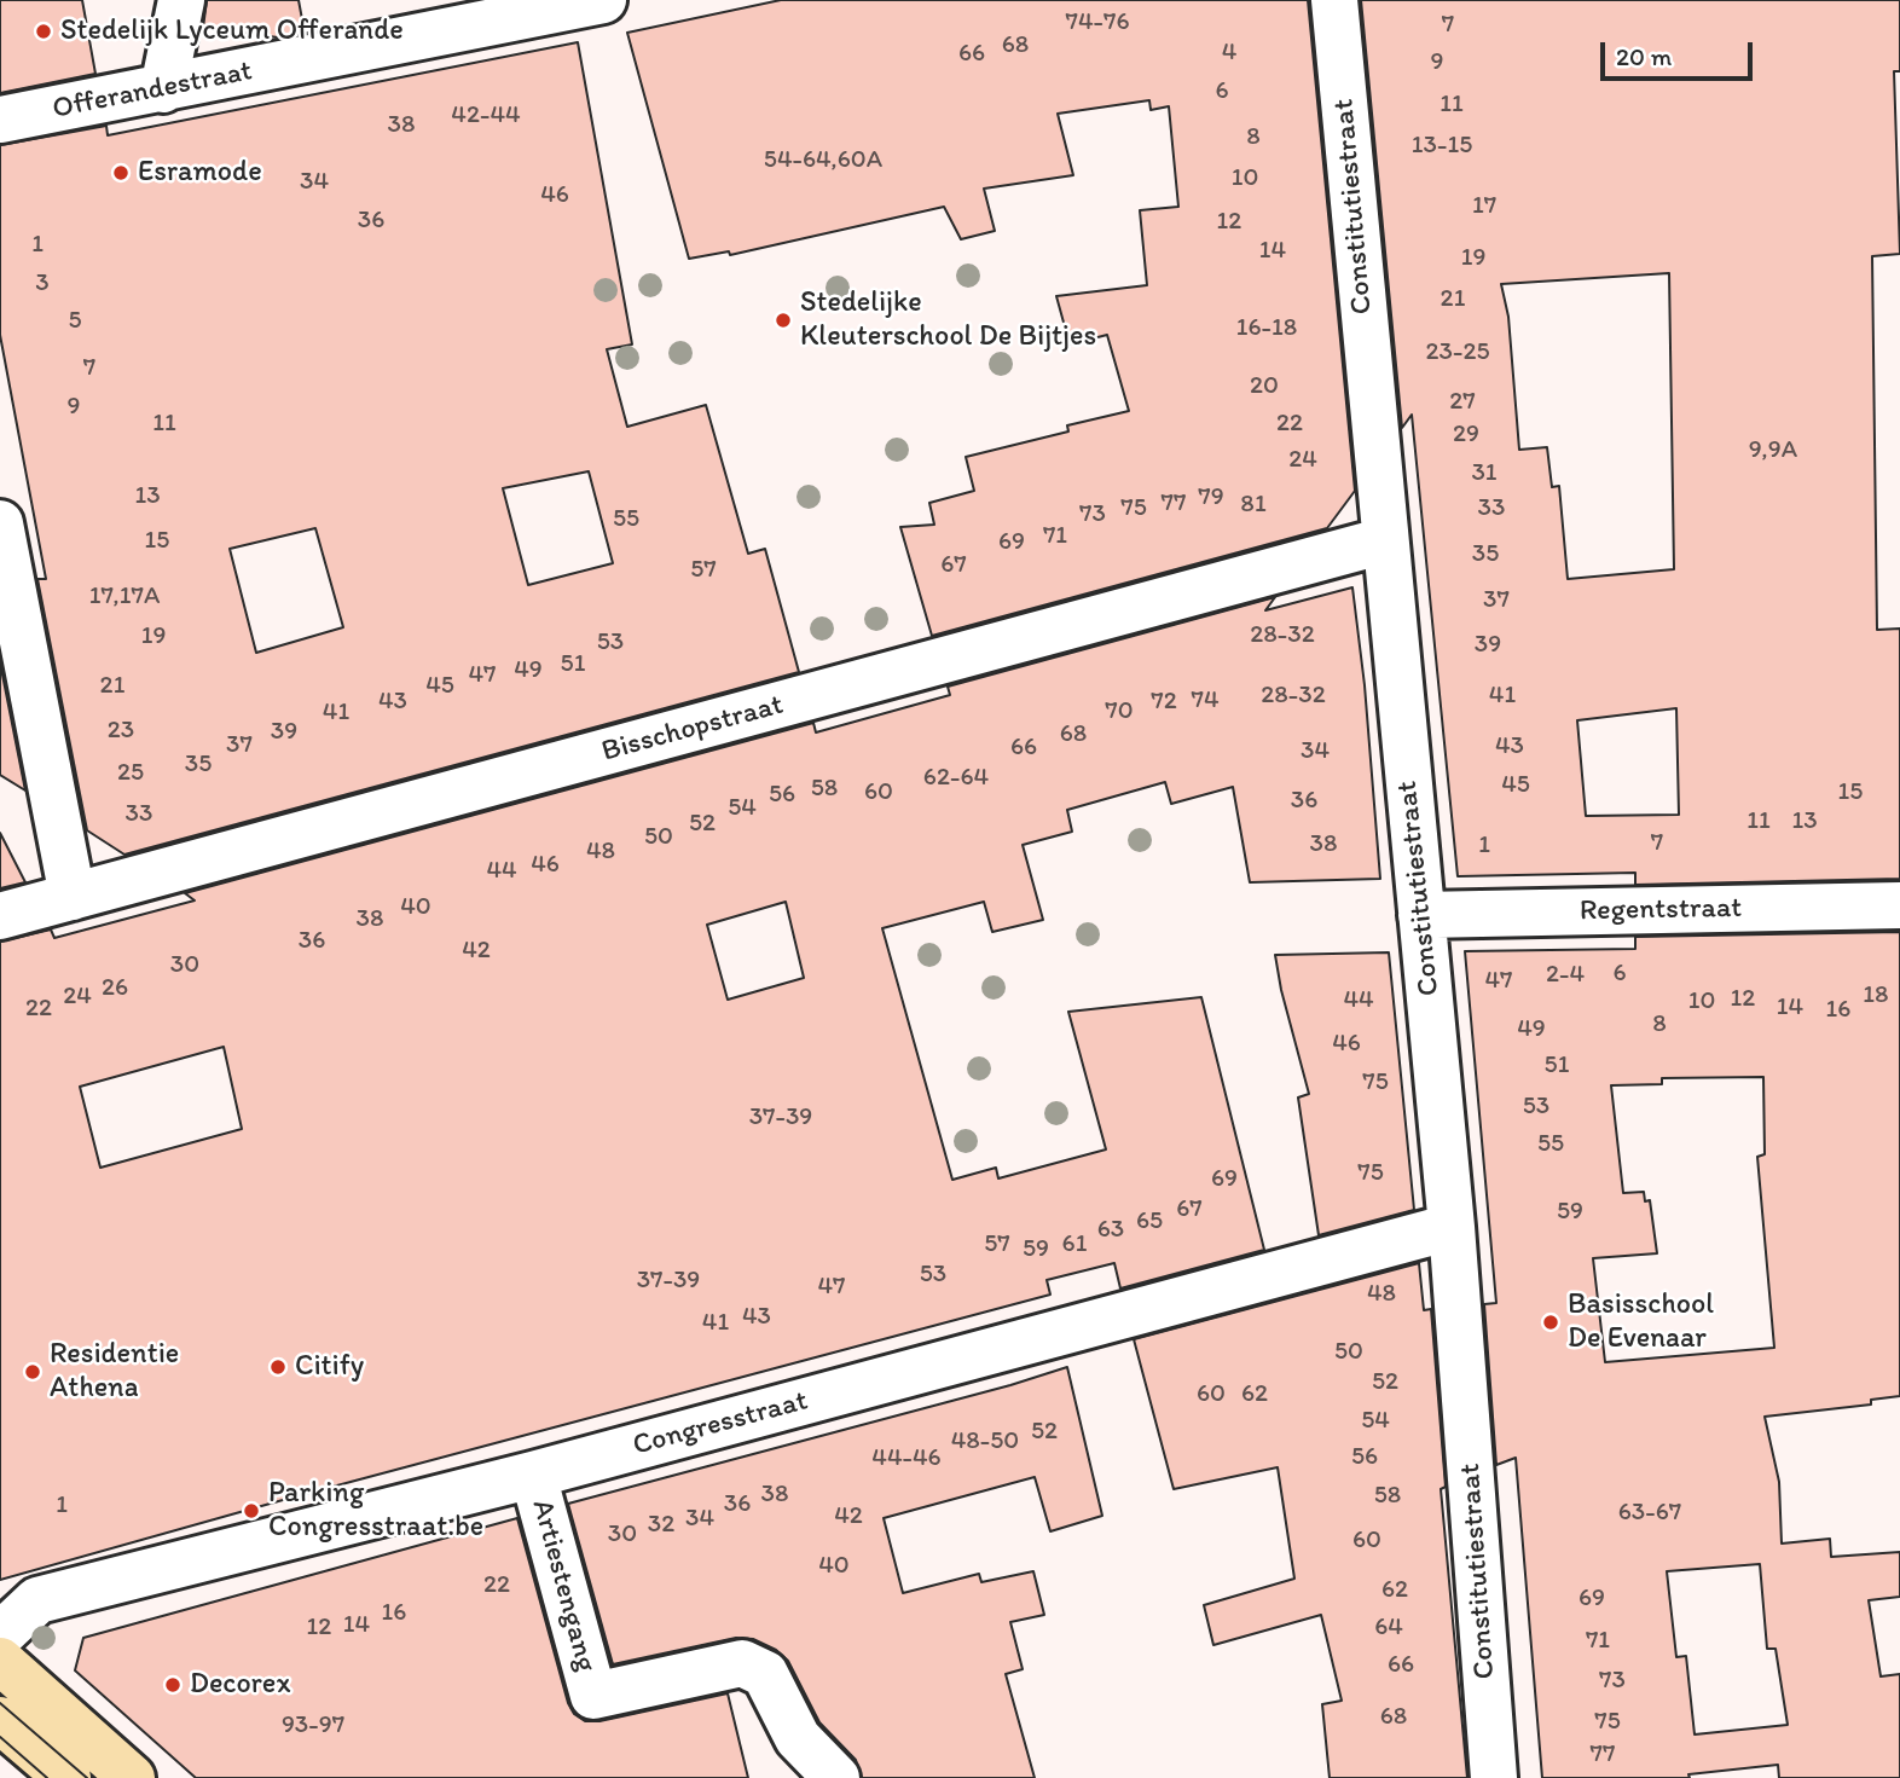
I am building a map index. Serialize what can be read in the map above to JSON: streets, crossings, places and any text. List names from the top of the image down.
{
  "streets": {
    "street": [
      "Offerandestraat",
      "Constitutiestraat",
      "Bisschopstraat",
      "Regentstraat",
      "Congresstraat",
      "Artiestengang"
    ]
  },
  "crossings": [
    ["Constitutiestraat", "Bisschopstraat"],
    ["Constitutiestraat", "Regentstraat"],
    ["Constitutiestraat", "Congresstraat"],
    ["Congresstraat", "Artiestengang"]
  ],
  "places": [
    "Stedelijk Lyceum Offerande",
    "Esramode",
    "Stedelijke Kleuterschool De Bijtjes",
    "Basisschool De Evenaar",
    "Citify",
    "Residentie Athena",
    "Parking Congresstraat.be",
    "Decorex"
  ],
  "house_numbers": [
    "74-76",
    "7",
    "68",
    "4",
    "66",
    "9",
    "6",
    "11",
    "42-44",
    "38",
    "8",
    "13-15",
    "54-64,60A",
    "10",
    "34",
    "46",
    "17",
    "36",
    "12",
    "1",
    "14",
    "19",
    "3",
    "21",
    "5",
    "16-18",
    "23-25",
    "7",
    "20",
    "27",
    "9",
    "11",
    "22",
    "29",
    "9,9A",
    "24",
    "31",
    "13",
    "79",
    "77",
    "81",
    "75",
    "33",
    "73",
    "55",
    "71",
    "15",
    "69",
    "35",
    "67",
    "57",
    "17,17A",
    "37",
    "28-32",
    "19",
    "53",
    "39",
    "51",
    "49",
    "47",
    "21",
    "45",
    "28-32",
    "41",
    "74",
    "43",
    "72",
    "70",
    "41",
    "23",
    "39",
    "68",
    "37",
    "43",
    "66",
    "34",
    "35",
    "25",
    "62-64",
    "45",
    "58",
    "60",
    "15",
    "56",
    "36",
    "54",
    "33",
    "11",
    "13",
    "52",
    "50",
    "7",
    "38",
    "1",
    "48",
    "46",
    "44",
    "40",
    "38",
    "36",
    "42",
    "30",
    "6",
    "2-4",
    "47",
    "26",
    "18",
    "24",
    "12",
    "44",
    "10",
    "14",
    "22",
    "16",
    "8",
    "49",
    "46",
    "51",
    "75",
    "53",
    "37-39",
    "55",
    "75",
    "69",
    "67",
    "59",
    "65",
    "63",
    "57",
    "61",
    "59",
    "53",
    "37-39",
    "47",
    "48",
    "43",
    "41",
    "50",
    "52",
    "60",
    "62",
    "54",
    "52",
    "48-50",
    "56",
    "44-46",
    "38",
    "58",
    "36",
    "1",
    "63-67",
    "42",
    "34",
    "32",
    "30",
    "60",
    "40",
    "22",
    "62",
    "69",
    "16",
    "14",
    "12",
    "64",
    "71",
    "66",
    "73",
    "68",
    "75",
    "93-97",
    "77"
  ],
  "scale_bar": "20 m"
}
